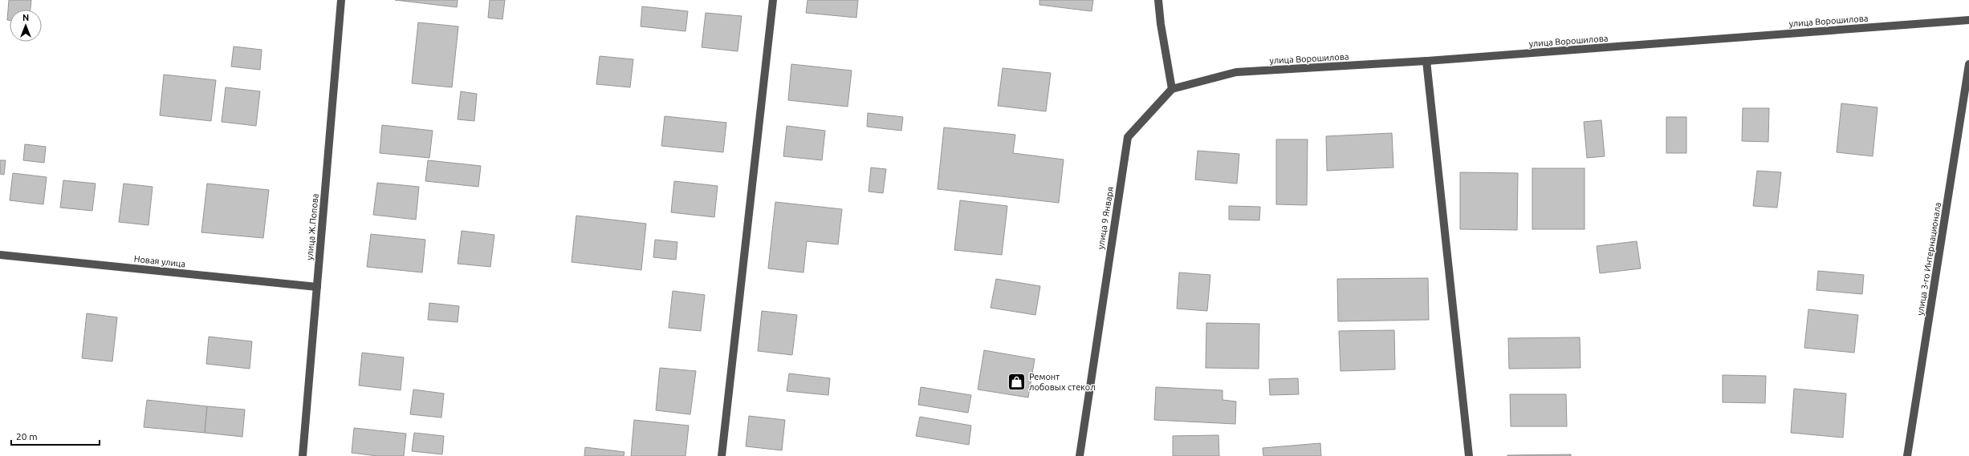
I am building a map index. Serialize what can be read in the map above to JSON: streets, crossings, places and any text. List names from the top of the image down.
{
  "streets": {
    "street": [
      "улица Ворошилова",
      "улица 9 Января",
      "улица Ж.Попова",
      "улица 3-го Интернационала",
      "Новая улица"
    ]
  },
  "crossings": [
    ["улица Ворошилова", "улица 9 Января"],
    ["улица Ж.Попова", "Новая улица"]
  ],
  "places": {
    "shop": ["Ремонт лобовых стекол"]
  },
  "scale_bar": "20 m",
  "north": "top"
}
